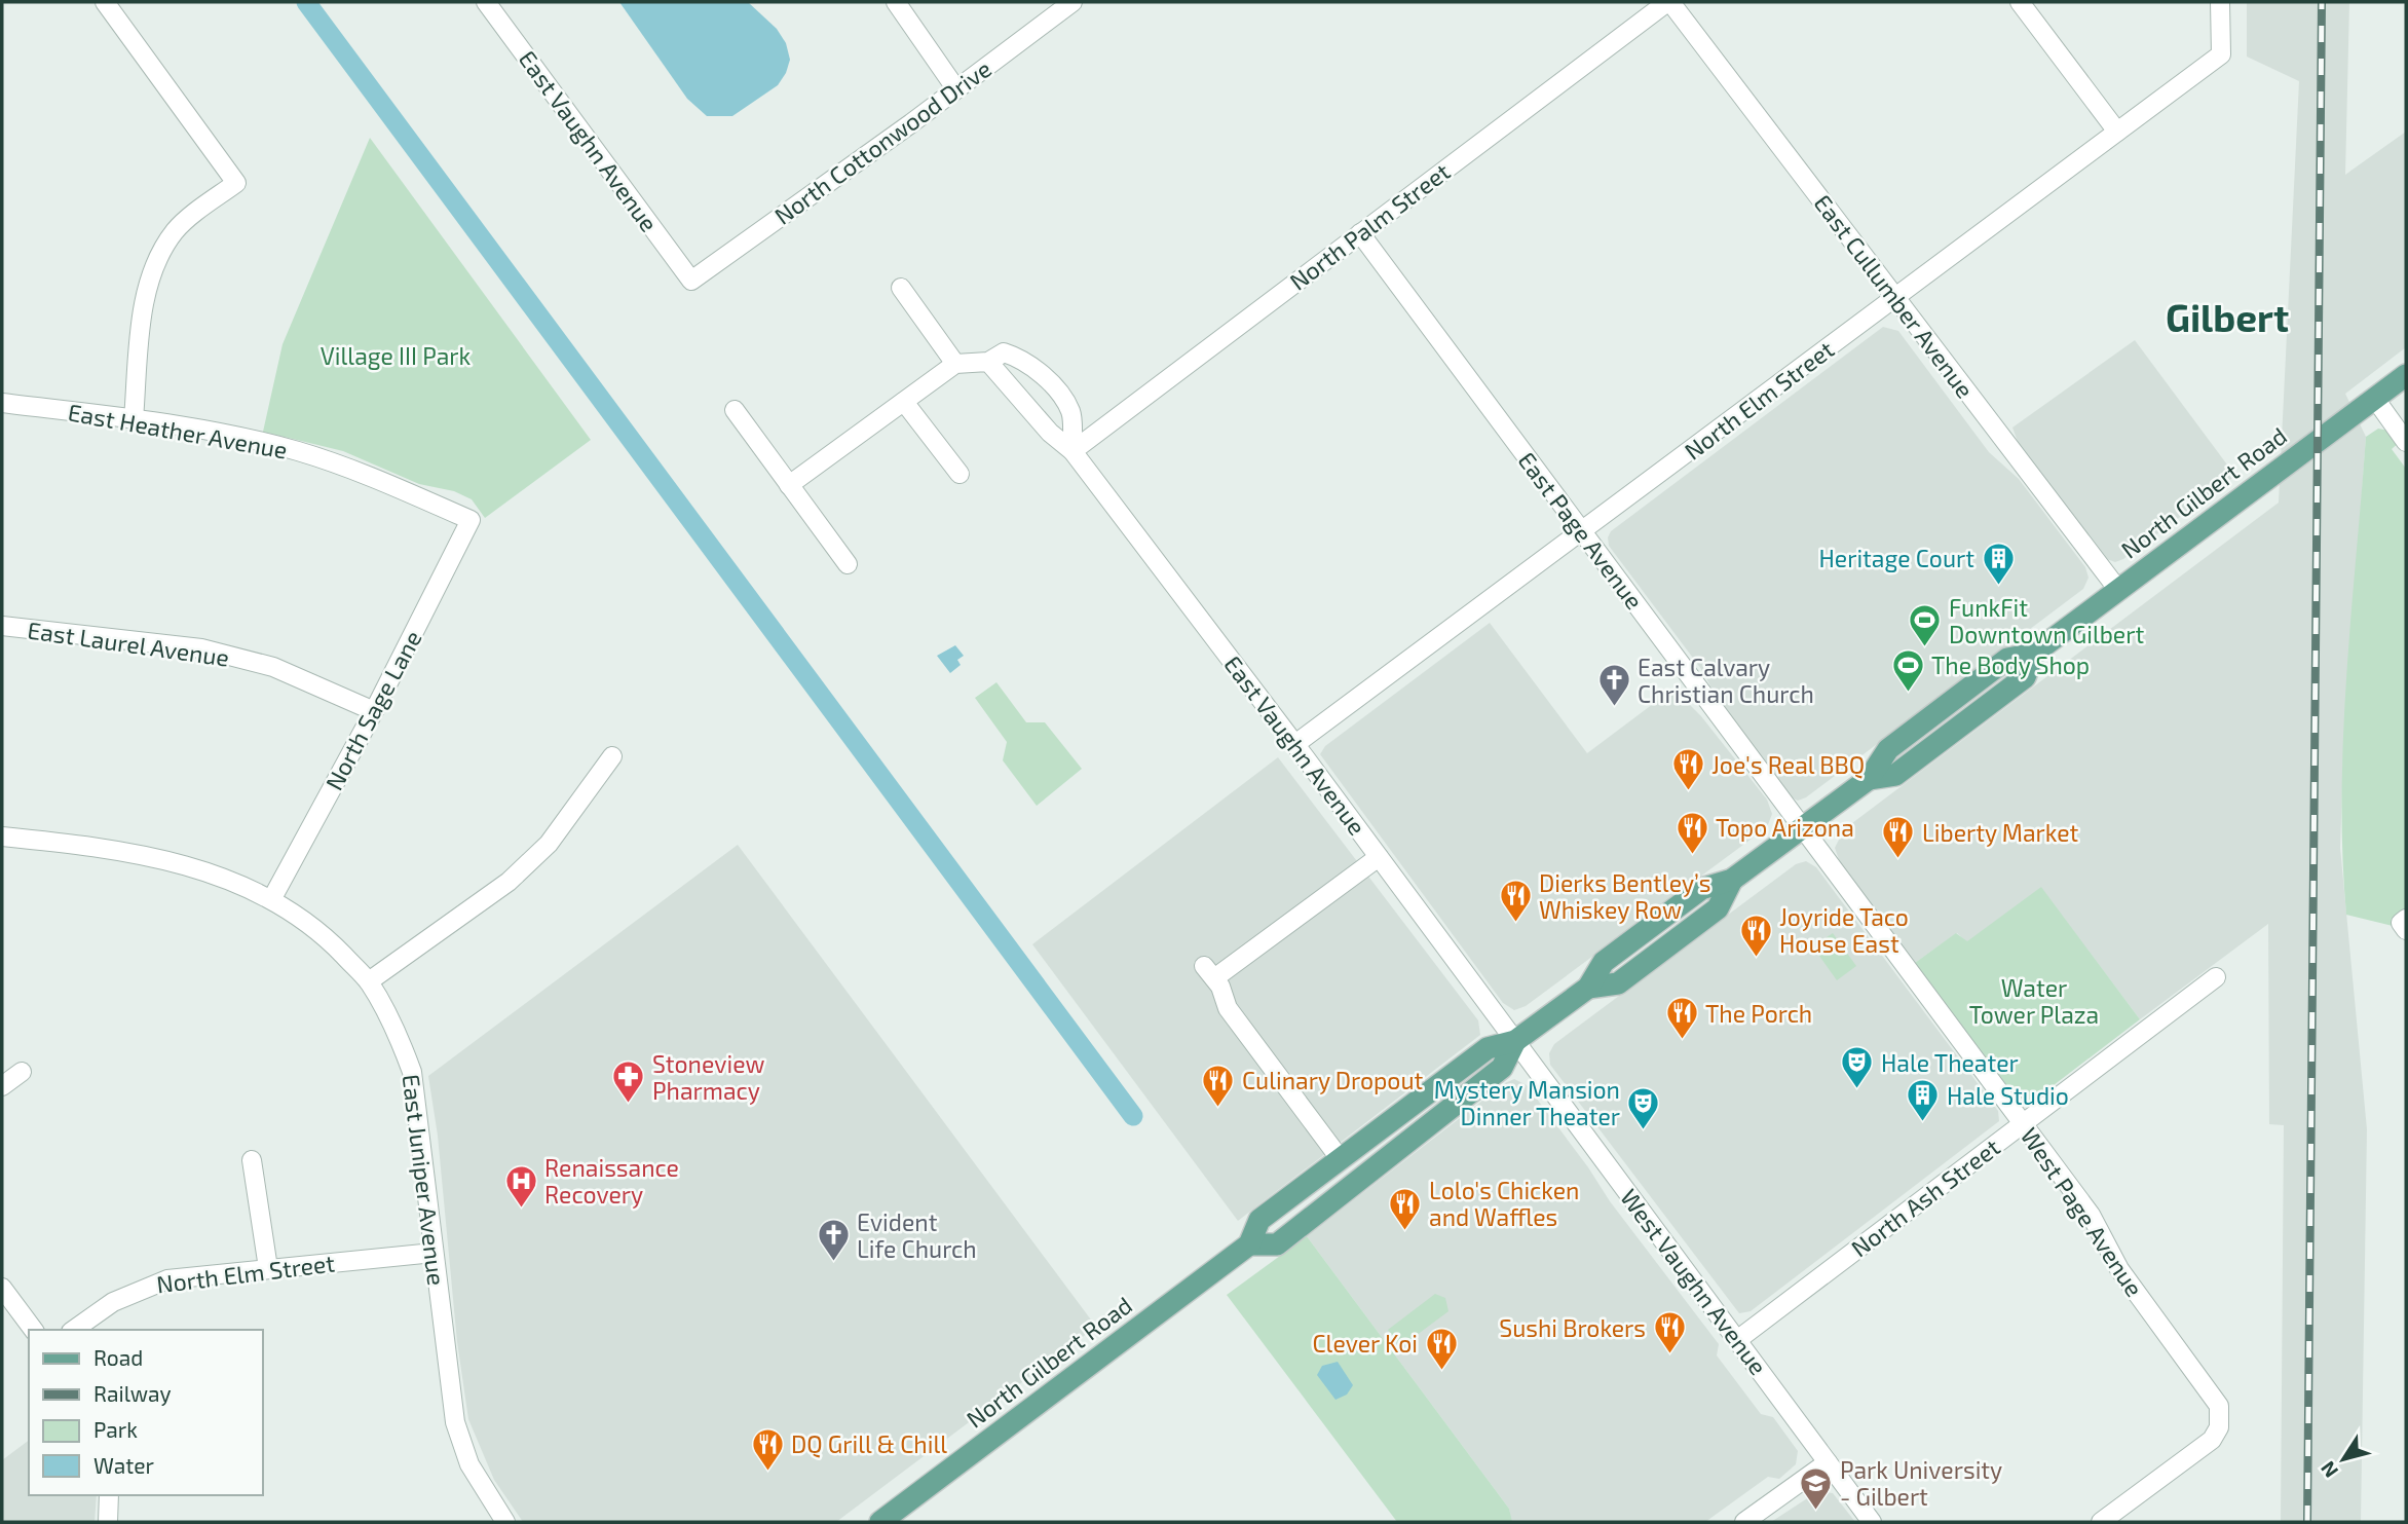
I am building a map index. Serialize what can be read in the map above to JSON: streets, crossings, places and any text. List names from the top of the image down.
{
  "streets": {
    "main road": ["North Gilbert Road"],
    "street": [
      "East Vaughn Avenue",
      "North Cottonwood Drive",
      "North Palm Street",
      "East Cullumber Avenue",
      "North Elm Street",
      "East Heather Avenue",
      "East Page Avenue",
      "East Laurel Avenue",
      "North Sage Lane",
      "East Juniper Avenue",
      "North Ash Street",
      "West Page Avenue",
      "West Vaughn Avenue"
    ]
  },
  "crossings": [
    ["East Vaughn Avenue", "North Cottonwood Drive"],
    ["East Vaughn Avenue", "North Palm Street"],
    ["East Vaughn Avenue", "North Elm Street"],
    ["East Vaughn Avenue", "North Gilbert Road"],
    ["East Vaughn Avenue", "West Vaughn Avenue"],
    ["North Palm Street", "East Cullumber Avenue"],
    ["North Palm Street", "East Page Avenue"],
    ["East Cullumber Avenue", "North Elm Street"],
    ["East Cullumber Avenue", "North Gilbert Road"],
    ["North Elm Street", "East Page Avenue"],
    ["North Elm Street", "East Juniper Avenue"],
    ["East Heather Avenue", "North Sage Lane"],
    ["North Gilbert Road", "East Page Avenue"],
    ["North Gilbert Road", "West Page Avenue"],
    ["North Gilbert Road", "West Vaughn Avenue"],
    ["East Page Avenue", "West Page Avenue"],
    ["East Laurel Avenue", "North Sage Lane"],
    ["North Sage Lane", "East Juniper Avenue"],
    ["North Ash Street", "West Page Avenue"],
    ["North Ash Street", "West Vaughn Avenue"]
  ],
  "districts": ["Gilbert"],
  "parks": ["Village III Park", "Water Tower Plaza"],
  "places": {
    "building": ["Heritage Court", "Hale Studio"],
    "sports": ["FunkFit Downtown Gilbert", "The Body Shop"],
    "church": ["East Calvary Christian Church", "Evident Life Church"],
    "restaurant": [
      "Joe's Real BBQ",
      "Topo Arizona",
      "Liberty Market",
      "Dierks Bentley’s Whiskey Row",
      "Joyride Taco House East",
      "The Porch",
      "Culinary Dropout",
      "Lolo's Chicken and Waffles",
      "Sushi Brokers",
      "Clever Koi",
      "DQ Grill & Chill"
    ],
    "theatre": ["Hale Theater", "Mystery Mansion Dinner Theater"],
    "pharmacy": ["Stoneview Pharmacy"],
    "hospital": ["Renaissance Recovery"],
    "school or university": ["Park University - Gilbert"]
  },
  "legend": [
    "Road",
    "Railway",
    "Park",
    "Water"
  ],
  "north": "bottom left"
}
